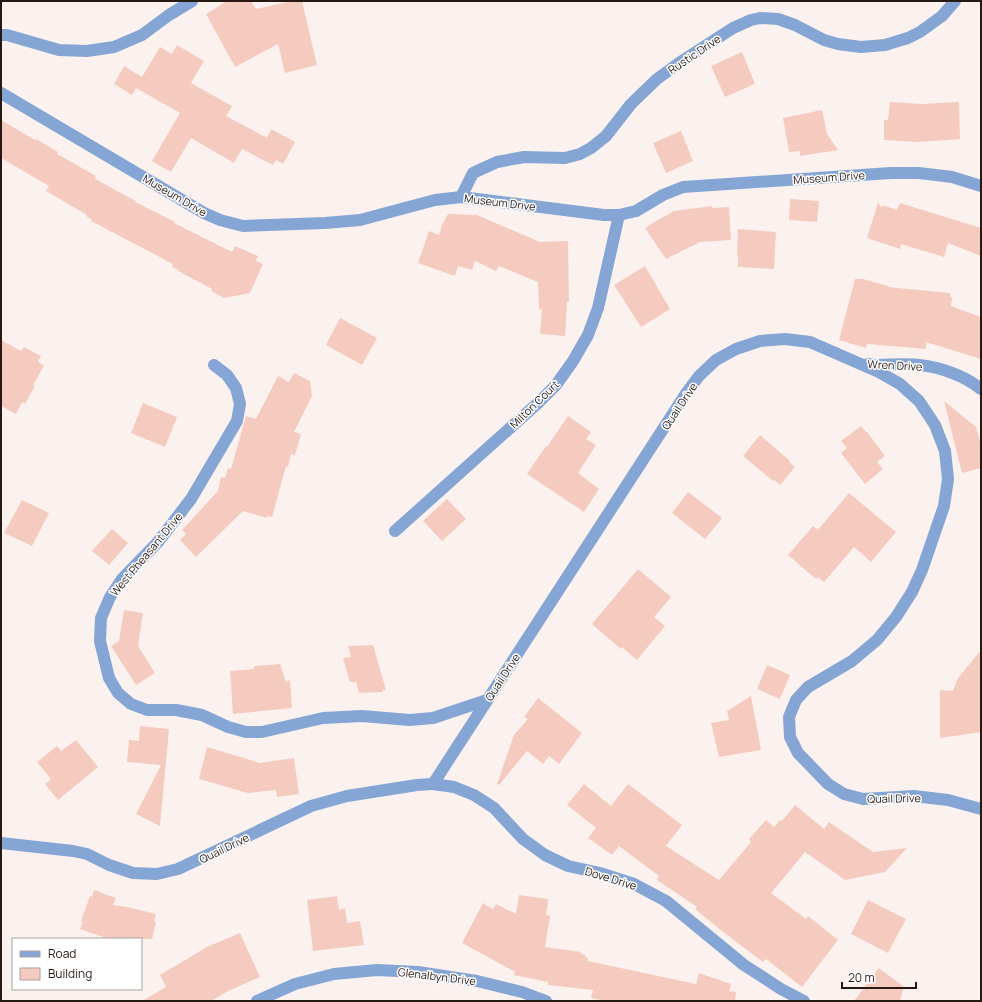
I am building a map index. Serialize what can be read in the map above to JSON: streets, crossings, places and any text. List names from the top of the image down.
{
  "streets": {
    "street": [
      "Rustic Drive",
      "Museum Drive",
      "Wren Drive",
      "Milton Court",
      "Quail Drive",
      "West Pheasant Drive",
      "Dove Drive",
      "Glenalbyn Drive"
    ]
  },
  "crossings": [
    ["Rustic Drive", "Museum Drive"],
    ["Museum Drive", "Milton Court"],
    ["Wren Drive", "Quail Drive"],
    ["Quail Drive", "West Pheasant Drive"],
    ["Quail Drive", "Dove Drive"]
  ],
  "legend": ["Road", "Building"],
  "scale_bar": "20 m"
}
